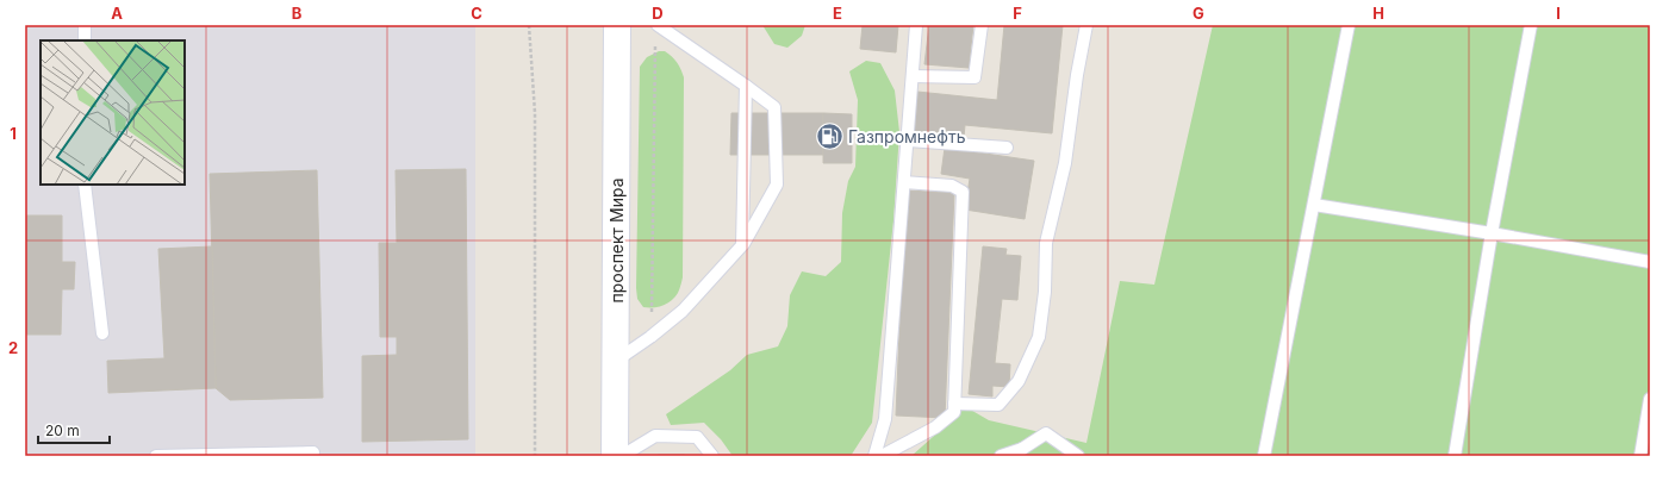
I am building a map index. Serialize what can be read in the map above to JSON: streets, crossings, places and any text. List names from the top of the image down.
{
  "streets": {
    "street": ["проспект Мира"]
  },
  "places": {
    "fuel station": ["Газпромнефть"]
  },
  "scale_bar": "20 m",
  "grid": {
    "columns": [
      "A",
      "B",
      "C",
      "D",
      "E",
      "F",
      "G",
      "H",
      "I"
    ],
    "rows": ["1", "2"]
  }
}
